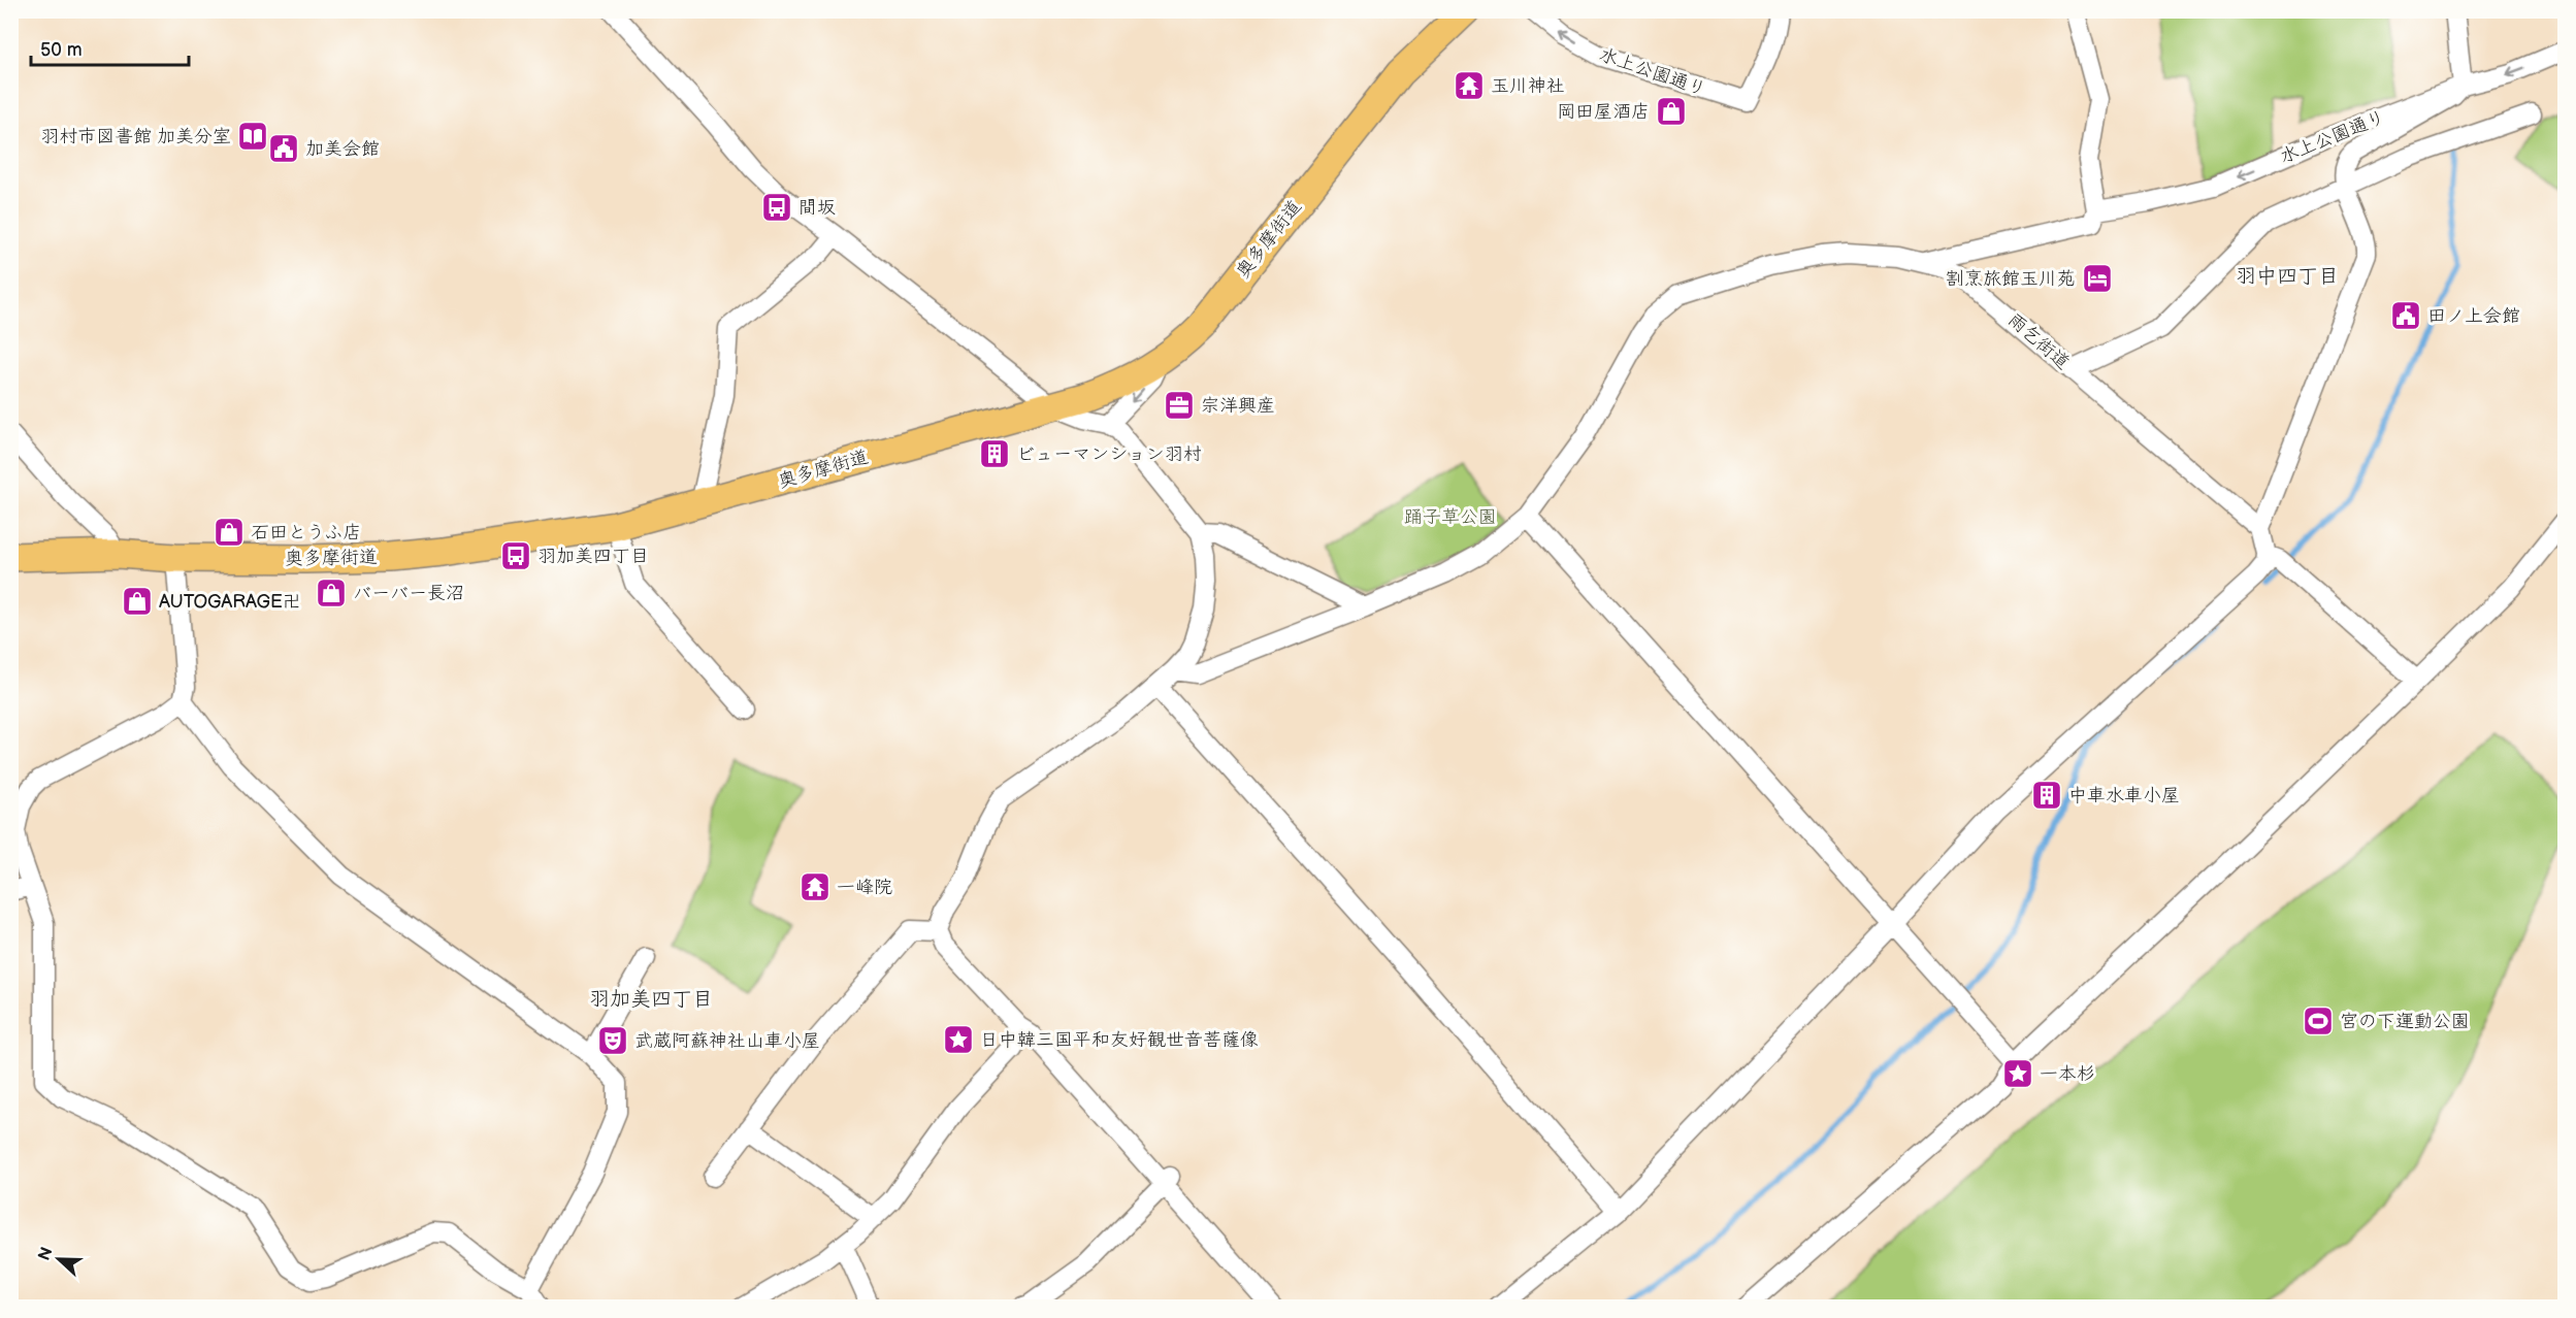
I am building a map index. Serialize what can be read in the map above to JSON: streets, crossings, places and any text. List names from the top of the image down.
{
  "streets": {
    "main road": ["奥多摩街道"],
    "street": ["水上公園通り", "雨乞街道"]
  },
  "districts": ["羽中四丁目", "羽加美四丁目"],
  "parks": ["踊子草公園"],
  "places": {
    "temple": ["玉川神社", "一峰院"],
    "shop": [
      "岡田屋酒店",
      "石田とうふ店",
      "バーバー長沼",
      "AUTOGARAGE卍"
    ],
    "library": ["羽村市図書館 加美分室"],
    "public building": ["加美会館", "田ノ上会館"],
    "bus stop": ["間坂", "羽加美四丁目"],
    "hotel": ["割烹旅館玉川苑"],
    "office": ["宗洋興産"],
    "building": ["ビューマンション羽村", "中車水車小屋"],
    "sports": ["宮の下運動公園"],
    "place": ["日中韓三国平和友好観世音菩薩像", "一本杉"],
    "theatre": ["武蔵阿蘇神社山車小屋"]
  },
  "scale_bar": "50 m",
  "north": "left"
}
